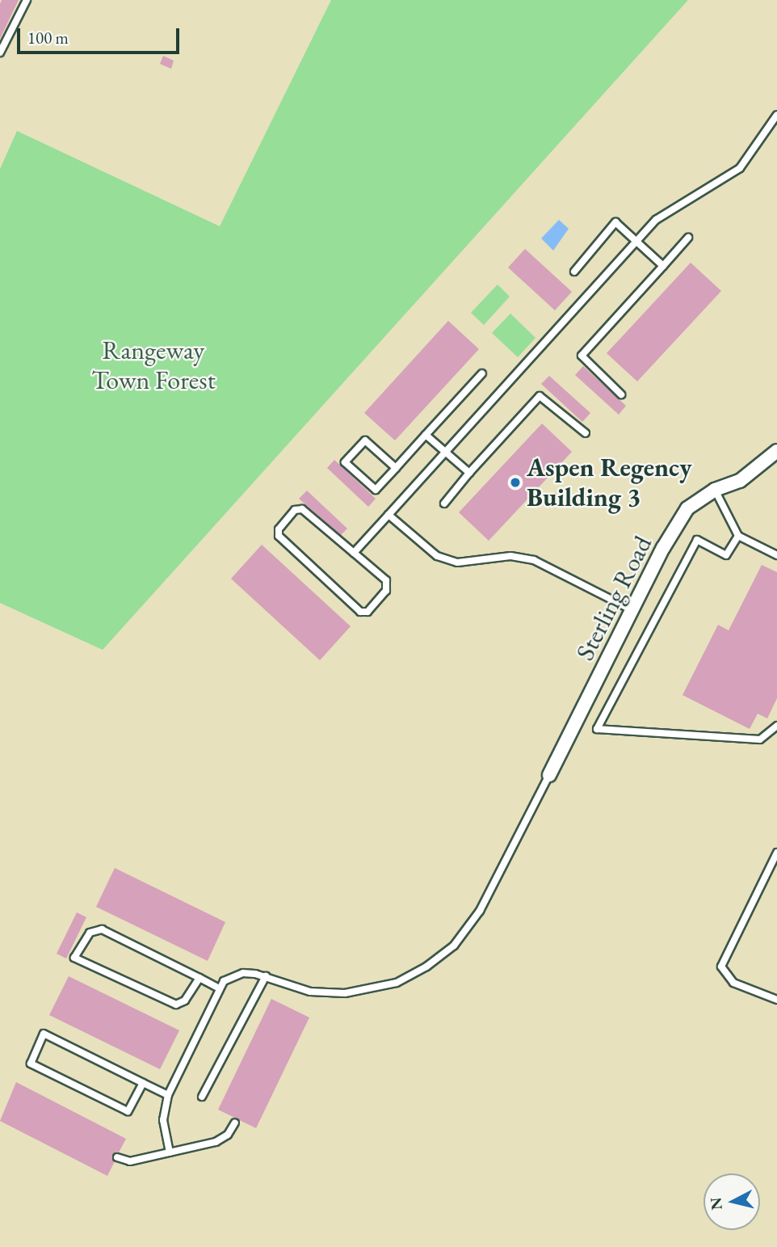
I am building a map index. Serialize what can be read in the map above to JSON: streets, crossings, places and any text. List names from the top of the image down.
{
  "streets": {
    "street": ["Sterling Road"]
  },
  "parks": ["Rangeway Town Forest"],
  "places": ["Aspen Regency Building 3"],
  "scale_bar": "100 m",
  "north": "left"
}
